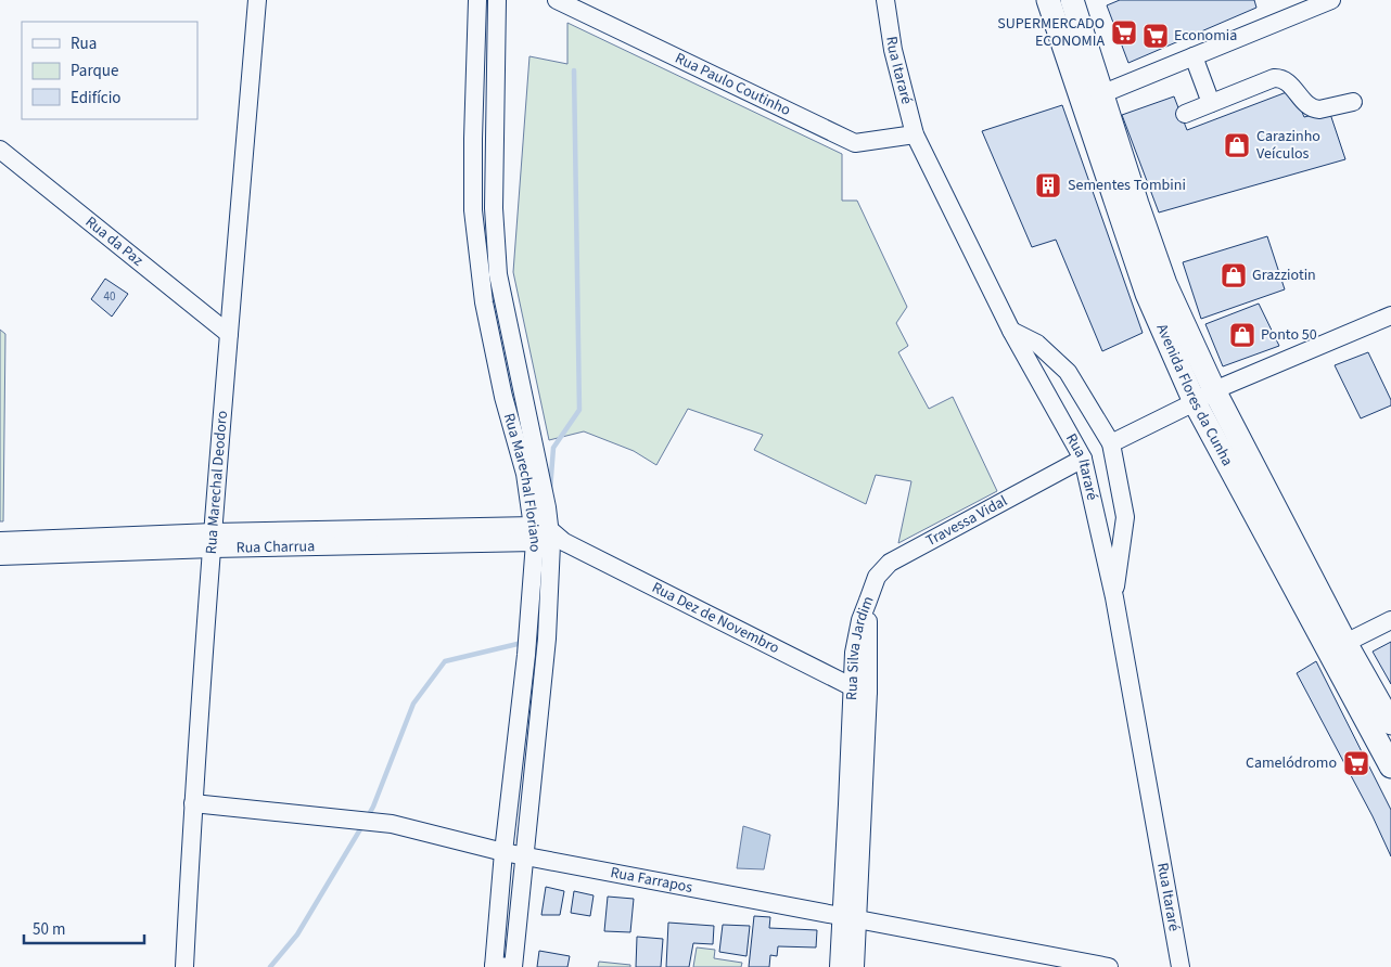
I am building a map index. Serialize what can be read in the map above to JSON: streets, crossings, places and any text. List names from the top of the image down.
{
  "streets": {
    "main road": ["Avenida Flores da Cunha"],
    "street": [
      "Rua Itararé",
      "Rua Paulo Coutinho",
      "Rua da Paz",
      "Rua Marechal Deodoro",
      "Rua Marechal Floriano",
      "Travessa Vidal",
      "Rua Charrua",
      "Rua Dez de Novembro",
      "Rua Silva Jardim",
      "Rua Farrapos"
    ]
  },
  "crossings": [
    ["Rua Itararé", "Rua Paulo Coutinho"],
    ["Rua Itararé", "Travessa Vidal"],
    ["Rua da Paz", "Rua Marechal Deodoro"],
    ["Rua Marechal Deodoro", "Rua Charrua"],
    ["Rua Marechal Deodoro", "Rua Farrapos"],
    ["Rua Marechal Floriano", "Rua Charrua"],
    ["Rua Marechal Floriano", "Rua Dez de Novembro"],
    ["Rua Marechal Floriano", "Rua Farrapos"],
    ["Travessa Vidal", "Rua Silva Jardim"],
    ["Rua Charrua", "Rua Dez de Novembro"],
    ["Rua Dez de Novembro", "Rua Silva Jardim"],
    ["Rua Silva Jardim", "Rua Farrapos"]
  ],
  "places": {
    "supermarket": ["SUPERMERCADO ECONOMIA", "Economia", "Camelódromo"],
    "shop": ["Carazinho Veículos", "Grazziotin", "Ponto 50"],
    "building": ["Sementes Tombini"]
  },
  "house_numbers": ["40"],
  "legend": ["Rua", "Parque", "Edifício"],
  "scale_bar": "50 m"
}
